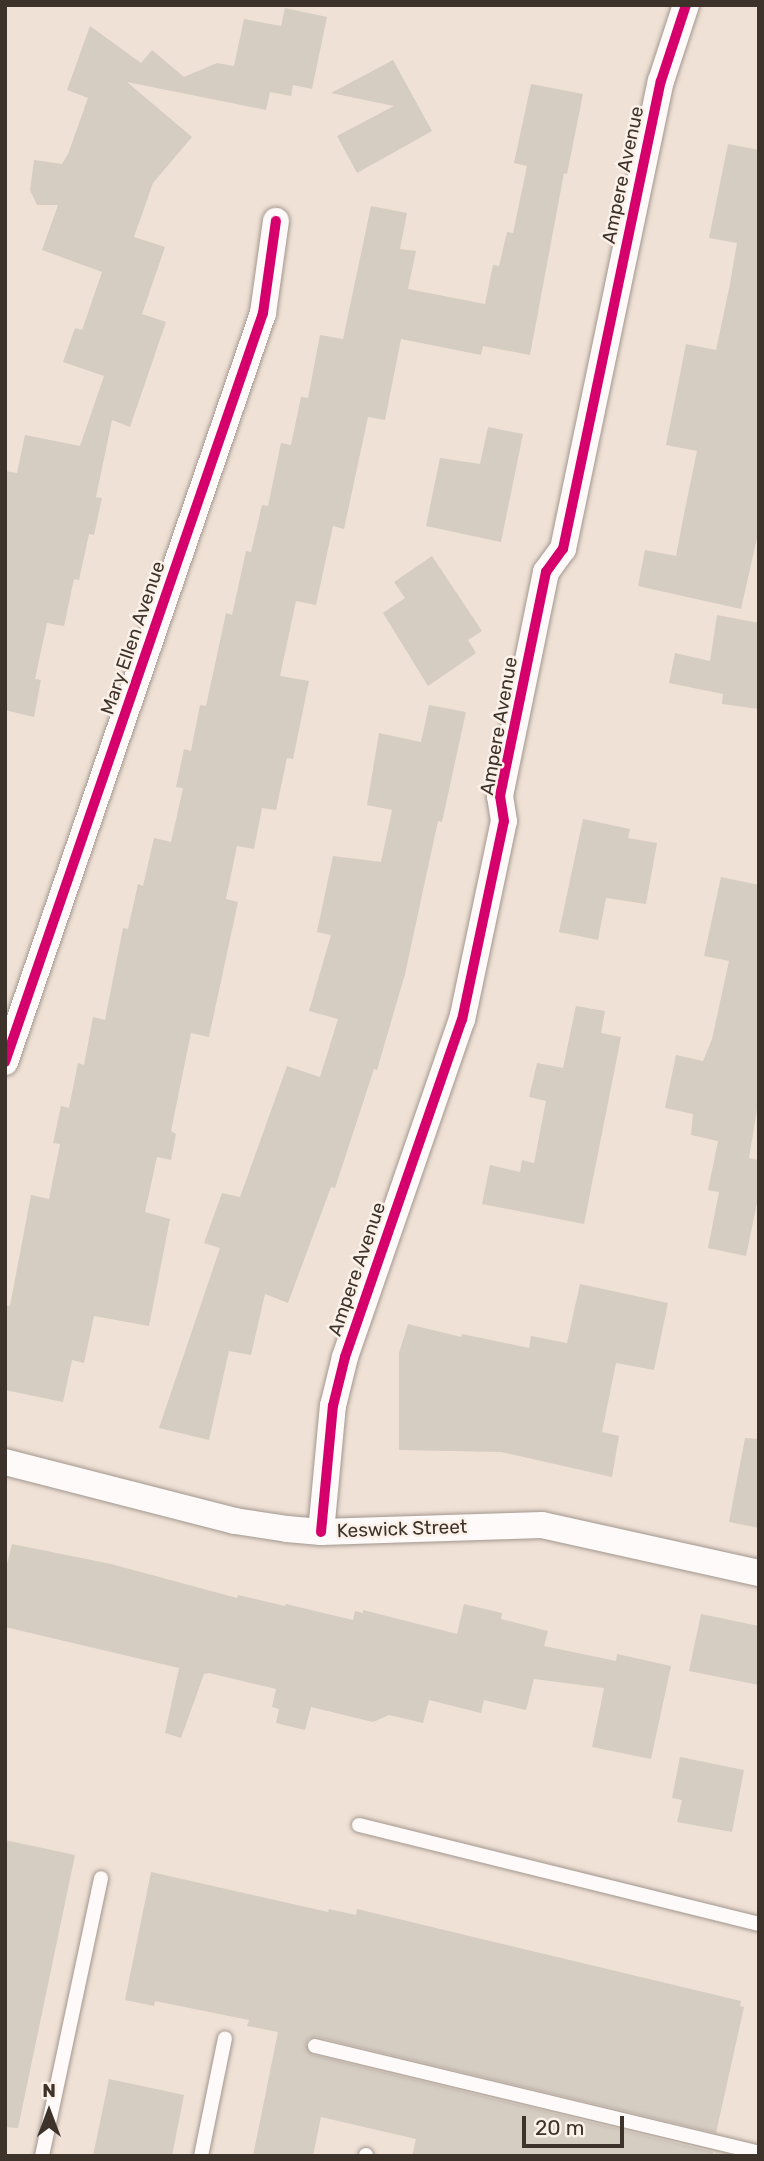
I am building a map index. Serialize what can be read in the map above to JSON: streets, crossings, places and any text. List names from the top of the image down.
{
  "streets": {
    "street": ["Ampere Avenue", "Mary Ellen Avenue", "Keswick Street"]
  },
  "crossings": [
    ["Ampere Avenue", "Keswick Street"]
  ],
  "scale_bar": "20 m",
  "north": "top"
}
